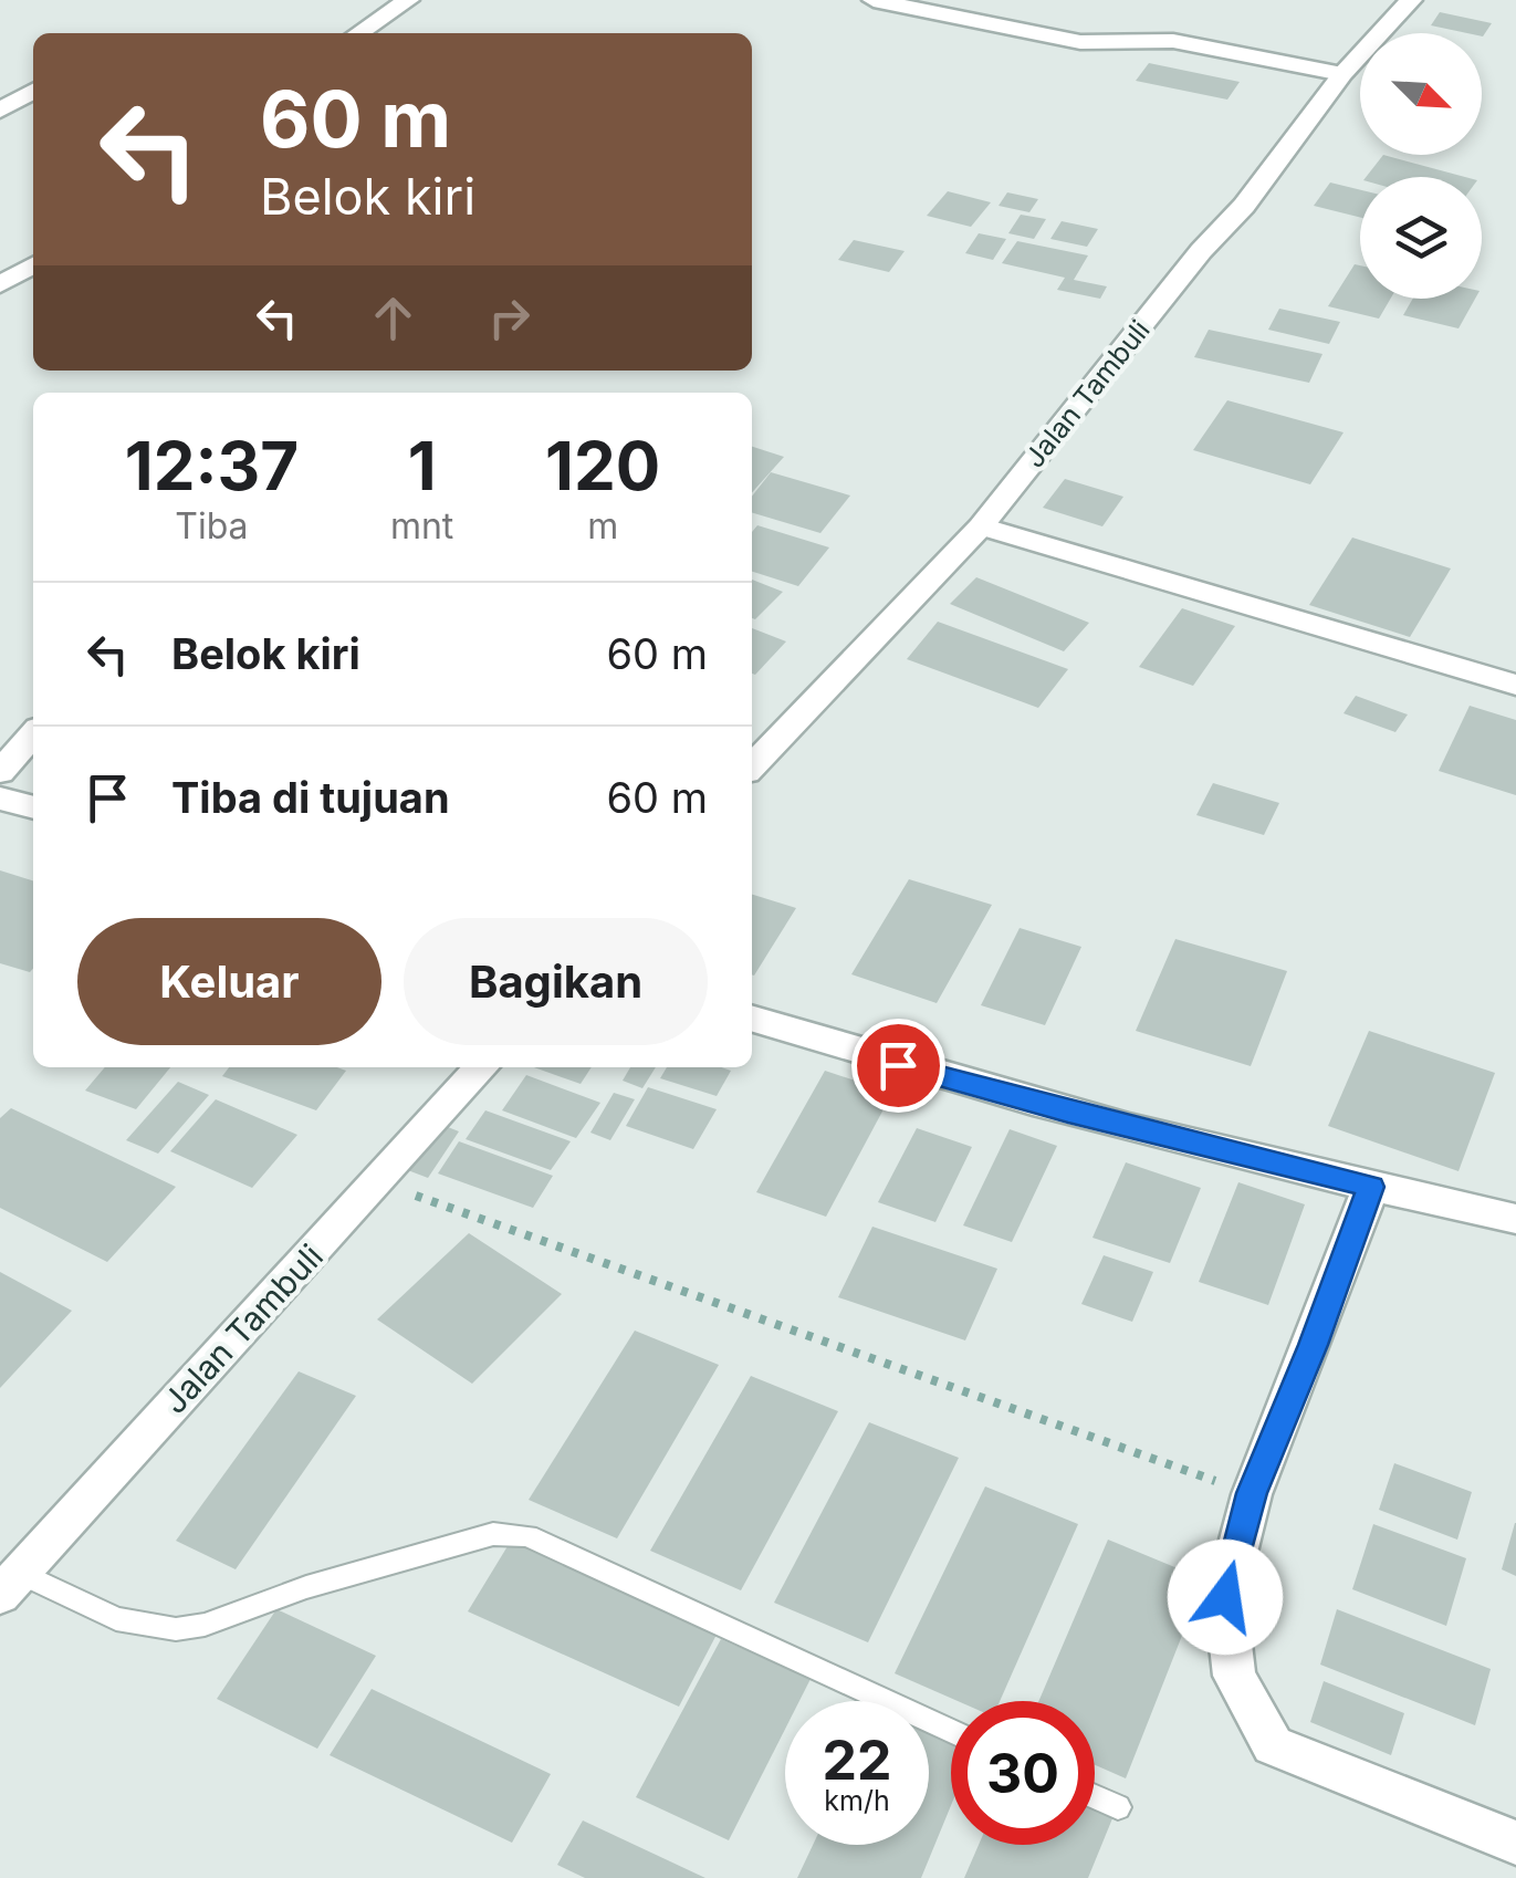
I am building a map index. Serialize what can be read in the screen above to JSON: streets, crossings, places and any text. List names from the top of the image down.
{
  "streets": {
    "street": ["Jalan Tambuli"]
  },
  "north": "bottom right",
  "page": {
    "turn": ["60 m", "Belok kiri"],
    "eta": [
      "12:37",
      "Tiba",
      "1",
      "mnt",
      "120",
      "m"
    ],
    "list": [
      {
        "name": "Belok kiri",
        "value": "60 m"
      },
      {
        "name": "Tiba di tujuan",
        "value": "60 m"
      }
    ],
    "buttons": ["Keluar", "Bagikan"],
    "speed": "22 km/h",
    "limit": "30"
  }
}
